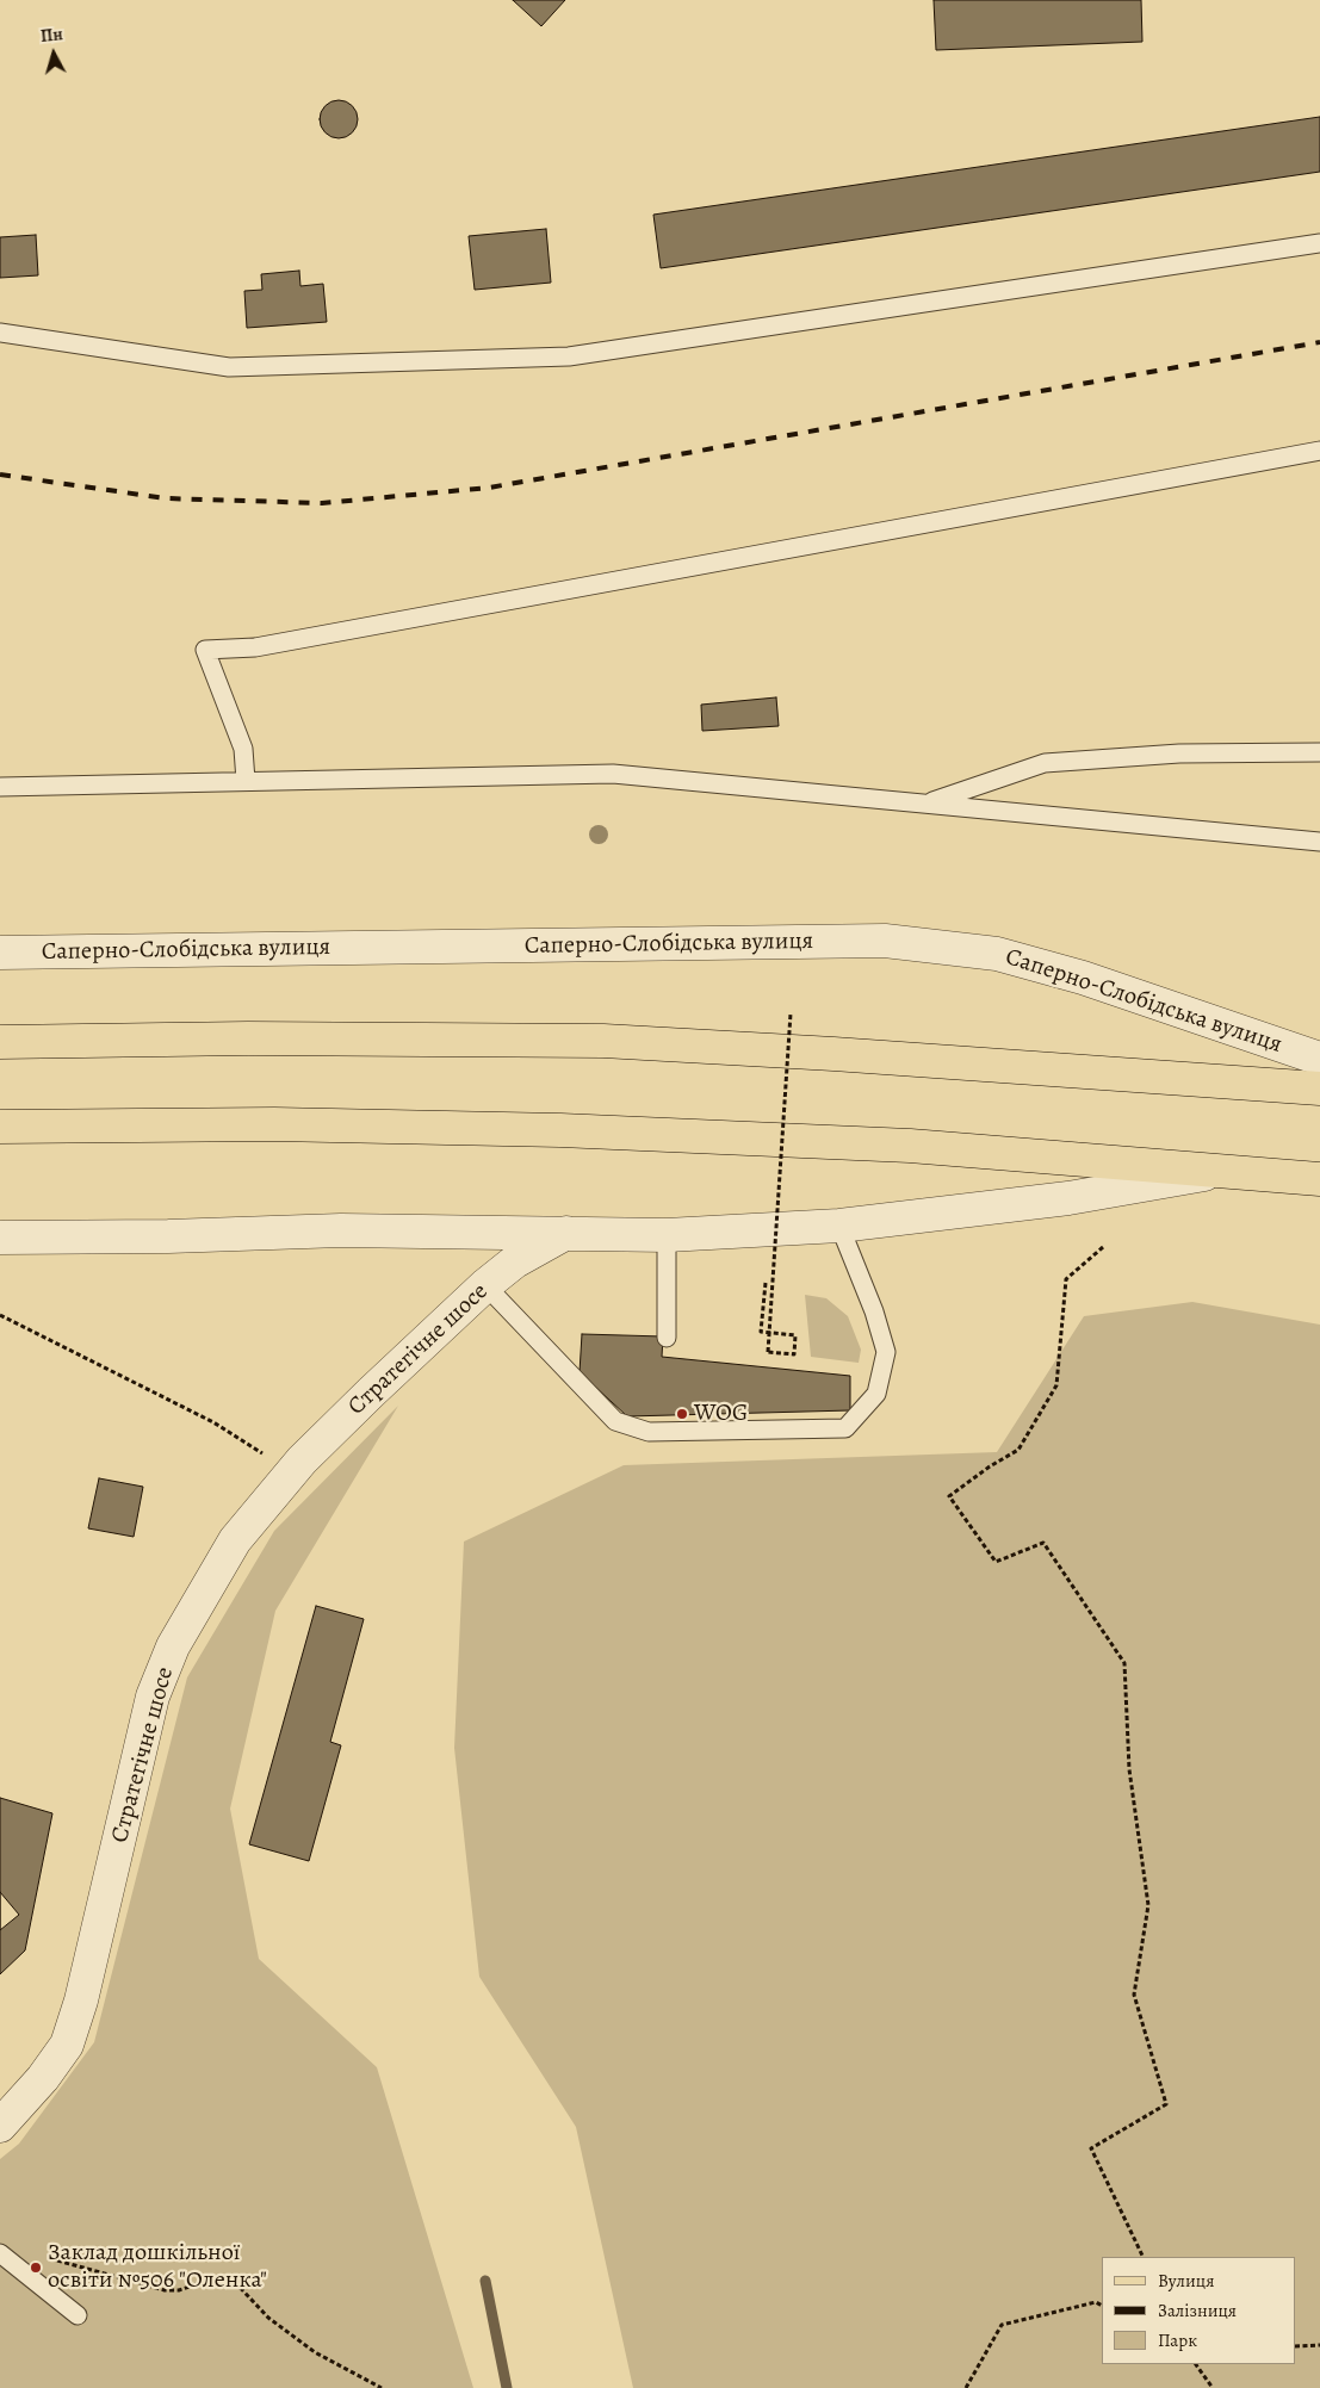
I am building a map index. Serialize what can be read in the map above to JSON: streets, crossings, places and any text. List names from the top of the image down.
{
  "streets": {
    "main road": ["Саперно-Слобідська вулиця"],
    "street": ["Стратегічне шосе"]
  },
  "places": ["WOG", "Заклад дошкільної освіти №506 \"Оленка\""],
  "legend": ["Вулиця", "Залізниця", "Парк"],
  "north": "top"
}
